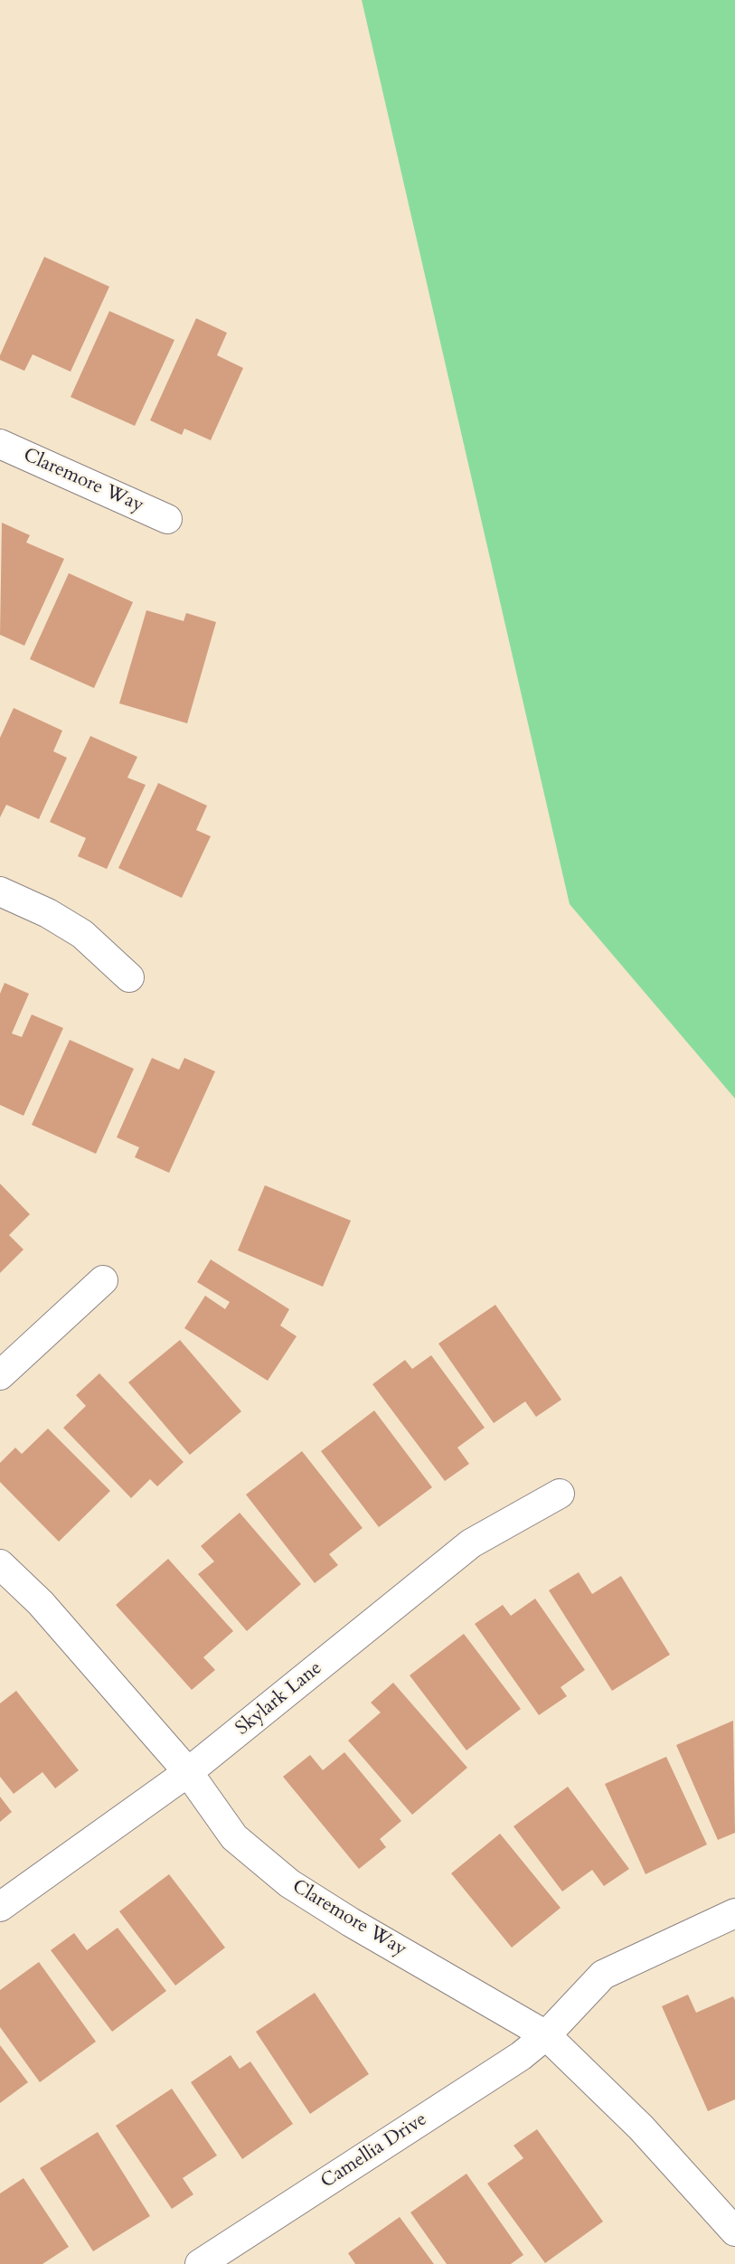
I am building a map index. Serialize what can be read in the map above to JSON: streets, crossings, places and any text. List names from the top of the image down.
{
  "streets": {
    "street": ["Claremore Way", "Skylark Lane", "Camellia Drive"]
  },
  "crossings": [
    ["Claremore Way", "Skylark Lane"],
    ["Claremore Way", "Camellia Drive"]
  ]
}
